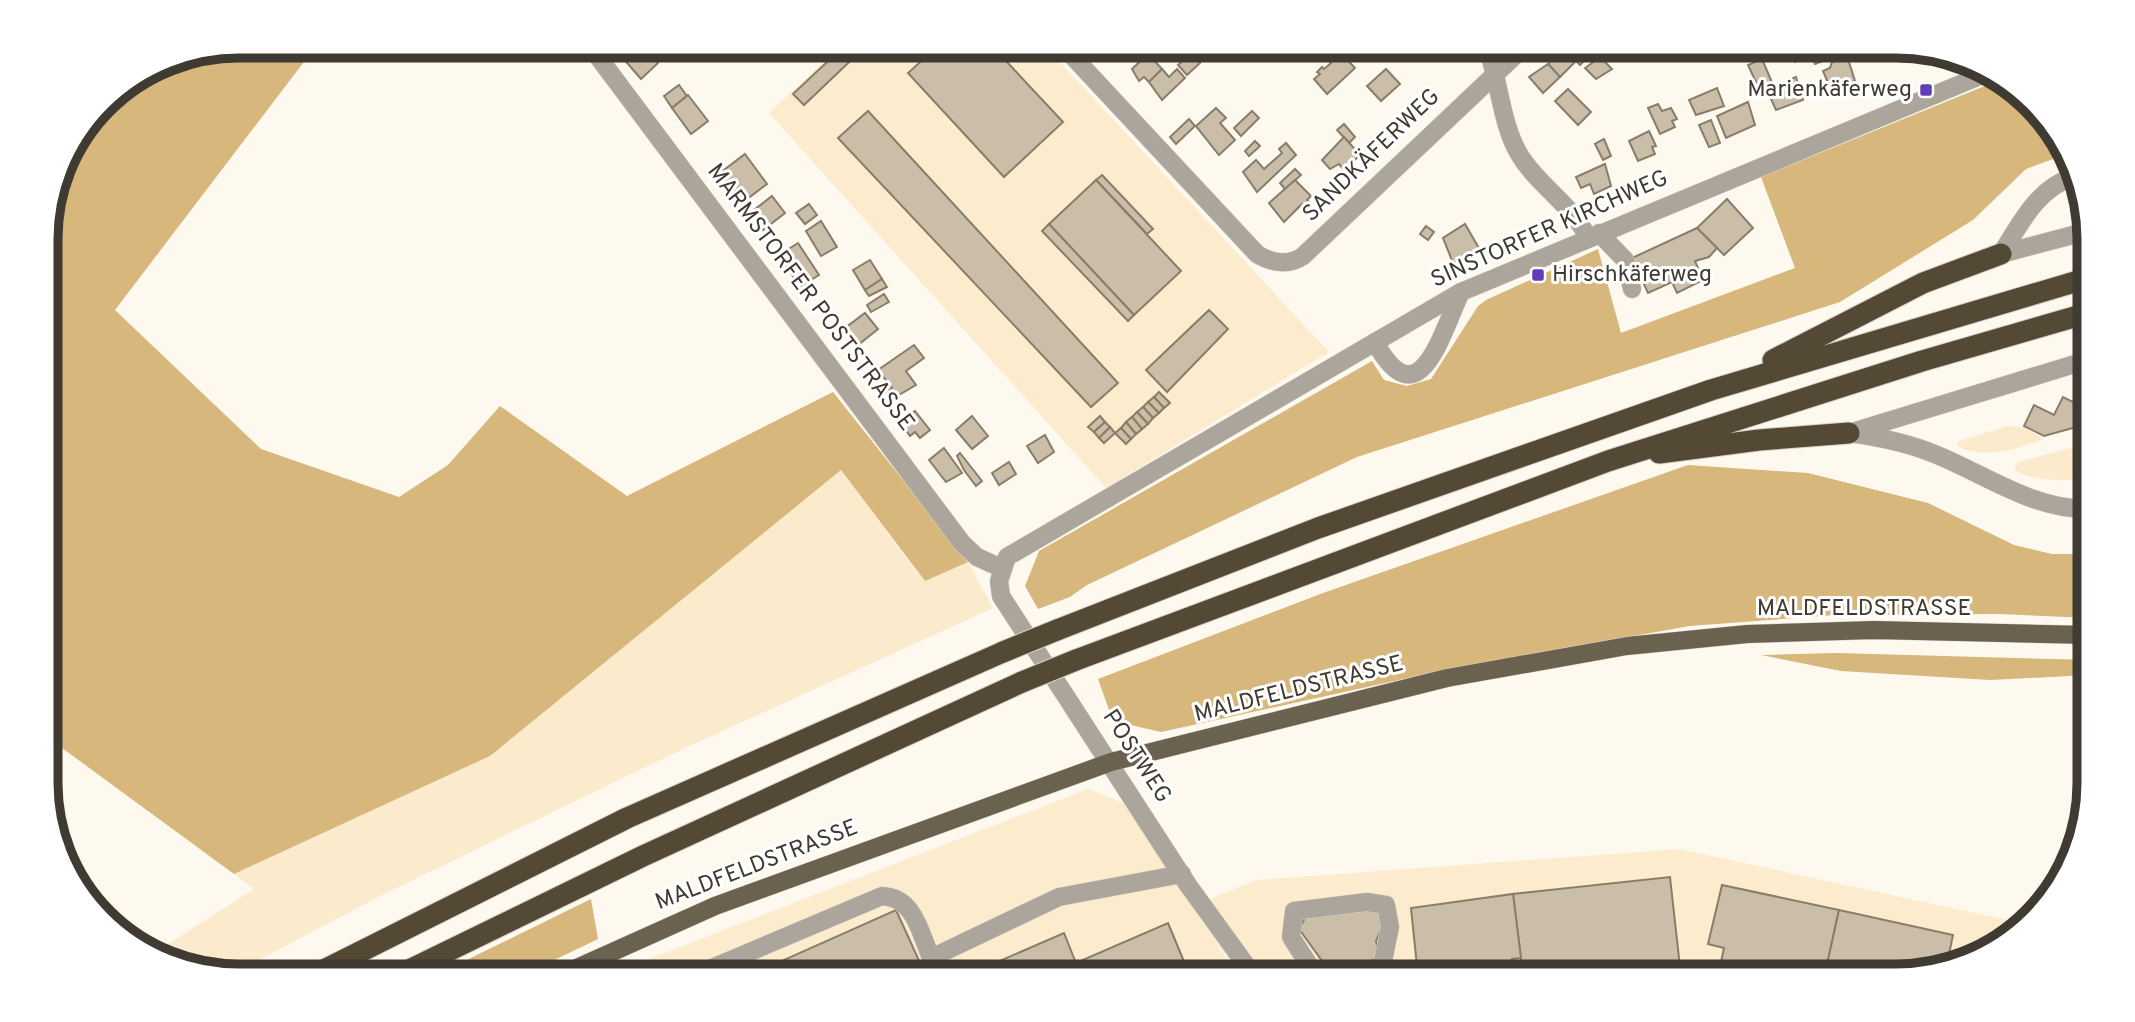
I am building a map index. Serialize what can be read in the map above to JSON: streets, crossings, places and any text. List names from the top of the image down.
{
  "streets": {
    "main road": ["MALDFELDSTRASSE"],
    "street": [
      "SANDKÄFERWEG",
      "SINSTORFER KIRCHWEG",
      "MARMSTORFER POSTSTRASSE",
      "POSTWEG"
    ]
  },
  "crossings": [
    ["SINSTORFER KIRCHWEG", "MARMSTORFER POSTSTRASSE"],
    ["SINSTORFER KIRCHWEG", "POSTWEG"],
    ["MARMSTORFER POSTSTRASSE", "POSTWEG"],
    ["MALDFELDSTRASSE", "POSTWEG"]
  ],
  "places": {
    "transit": ["Marienkäferweg", "Hirschkäferweg"]
  }
}
